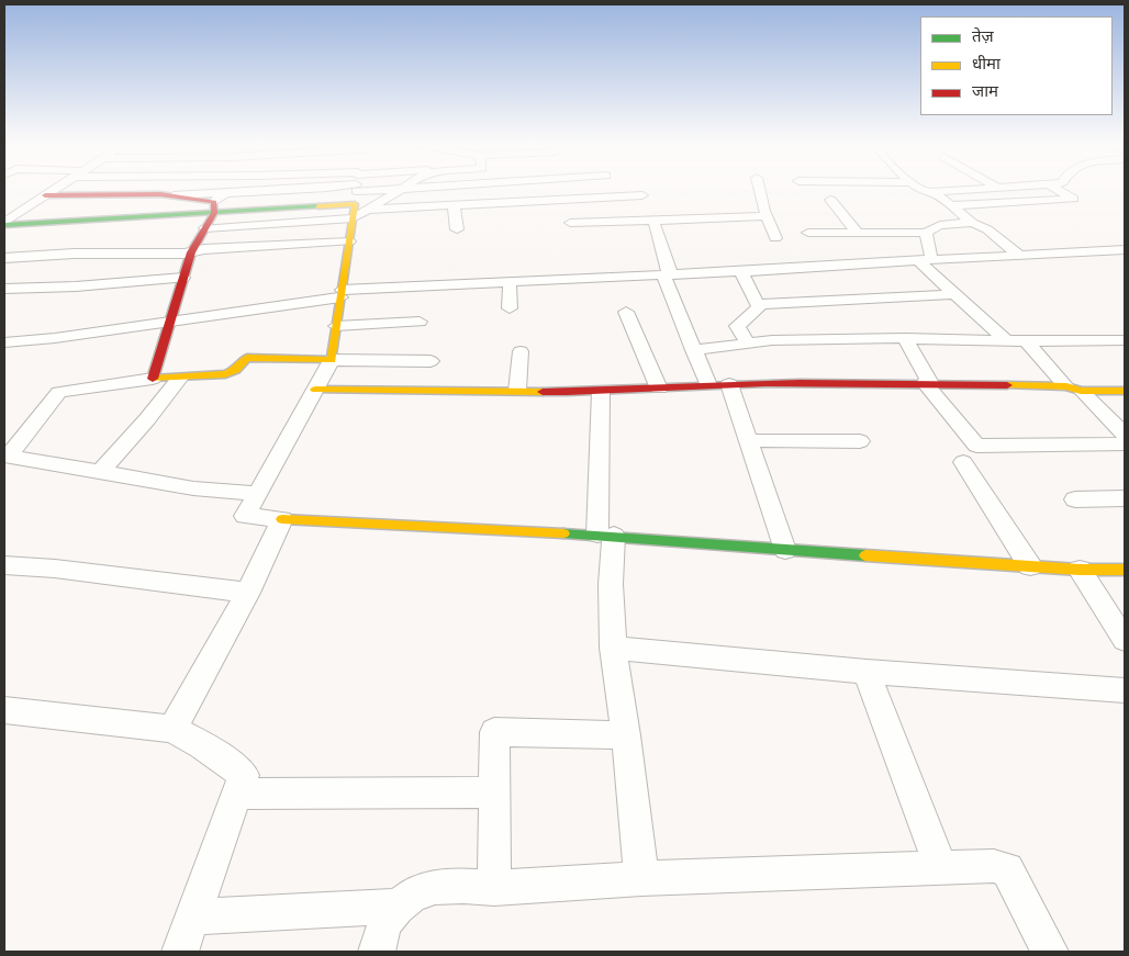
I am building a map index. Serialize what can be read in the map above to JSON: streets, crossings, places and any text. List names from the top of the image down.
{
  "legend": ["तेज़", "धीमा", "जाम"]
}
